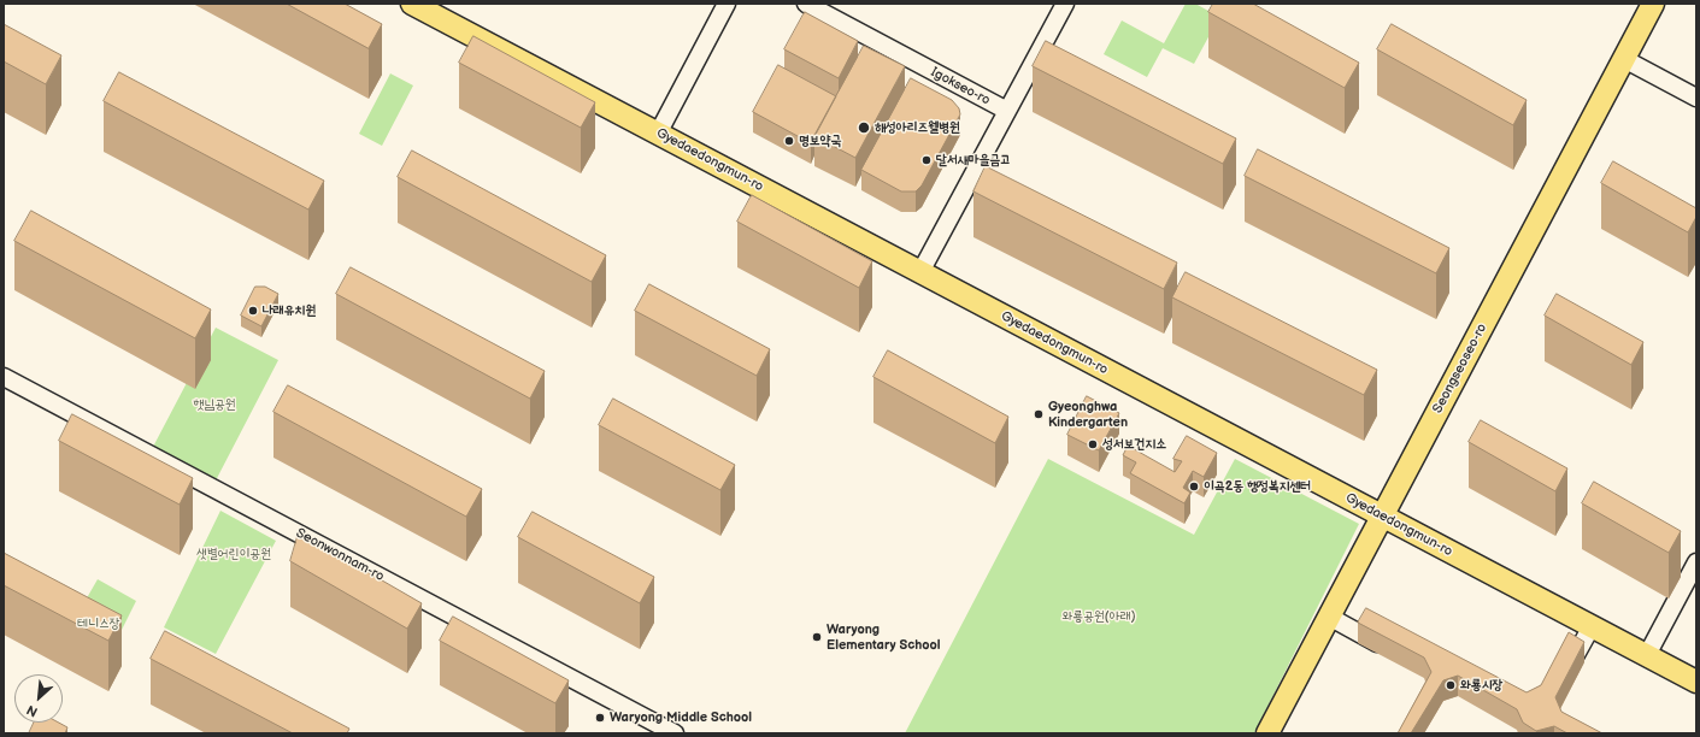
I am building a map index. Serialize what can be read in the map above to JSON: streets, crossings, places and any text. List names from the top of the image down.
{
  "streets": {
    "main road": ["Gyedaedongmun-ro", "Seongseoseo-ro"],
    "street": ["Igokseo-ro", "Seonwonnam-ro"]
  },
  "crossings": [
    ["Gyedaedongmun-ro", "Seongseoseo-ro"]
  ],
  "parks": [
    "햇님공원",
    "샛별어린이공원",
    "와룡공원(아래)",
    "테니스장"
  ],
  "places": [
    "해성아리즈웰병원",
    "명보약국",
    "달서새마을금고",
    "나래유치원",
    "Gyeonghwa Kindergarten",
    "성서보건지소",
    "이곡2동 행정복지센터",
    "Waryong Elementary School",
    "와룡시장",
    "Waryong Middle School"
  ],
  "north": "bottom left"
}
